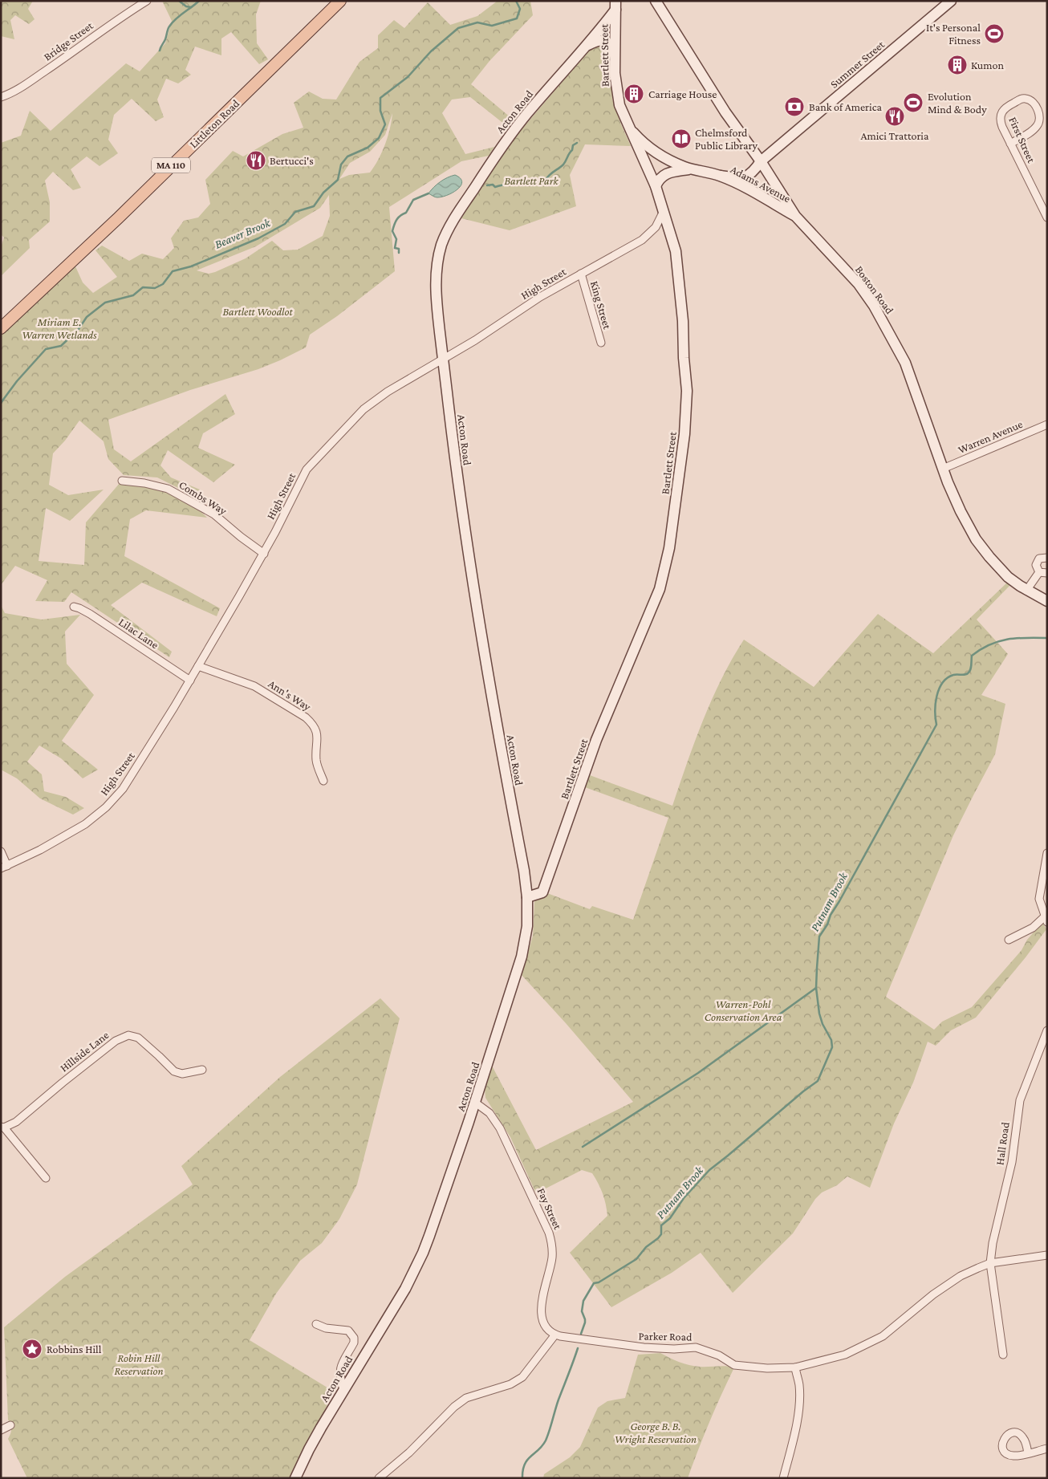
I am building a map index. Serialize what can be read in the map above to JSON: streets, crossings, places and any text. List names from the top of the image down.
{
  "streets": {
    "main road": [
      "Bartlett Street",
      "Summer Street",
      "Acton Road",
      "Littleton Road",
      "MA 110",
      "Adams Avenue",
      "Boston Road"
    ],
    "street": [
      "Bridge Street",
      "First Street",
      "High Street",
      "King Street",
      "Warren Avenue",
      "Combs Way",
      "Lilac Lane",
      "Ann's Way",
      "Hillside Lane",
      "Hall Road",
      "Fay Street",
      "Parker Road"
    ]
  },
  "crossings": [
    ["Bartlett Street", "Acton Road"],
    ["Bartlett Street", "Adams Avenue"],
    ["Bartlett Street", "High Street"],
    ["Summer Street", "Boston Road"],
    ["Acton Road", "High Street"],
    ["Acton Road", "Fay Street"],
    ["Adams Avenue", "Boston Road"],
    ["High Street", "King Street"],
    ["High Street", "Combs Way"],
    ["High Street", "Lilac Lane"],
    ["High Street", "Ann's Way"],
    ["Boston Road", "Warren Avenue"],
    ["Hall Road", "Parker Road"],
    ["Fay Street", "Parker Road"]
  ],
  "water": ["Beaver Brook", "Putnam Brook"],
  "parks": [
    "Bartlett Park",
    "Bartlett Woodlot",
    "Miriam E. Warren Wetlands",
    "Warren-Pohl Conservation Area",
    "Robin Hill Reservation",
    "George B. B. Wright Reservation"
  ],
  "places": {
    "sports": ["It's Personal Fitness", "Evolution Mind & Body"],
    "building": ["Kumon", "Carriage House"],
    "bank": ["Bank of America"],
    "restaurant": ["Amici Trattoria", "Bertucci's"],
    "library": ["Chelmsford Public Library"],
    "place": ["Robbins Hill"]
  }
}
